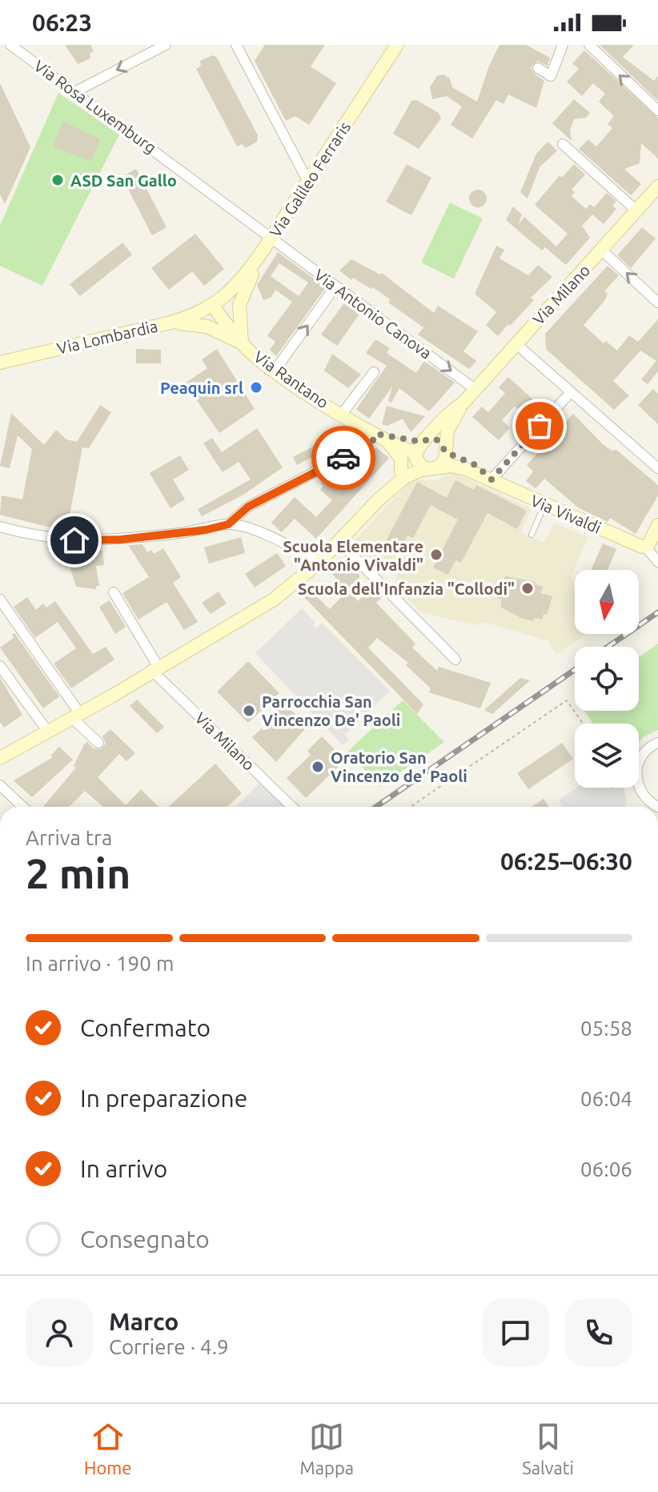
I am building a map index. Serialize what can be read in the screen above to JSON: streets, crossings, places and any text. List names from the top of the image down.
{
  "streets": {
    "street": [
      "Via Rosa Luxemburg",
      "Via Galileo Ferraris",
      "Via Milano",
      "Via Antonio Canova",
      "Via Lombardia",
      "Via Rantano",
      "Via Vivaldi"
    ]
  },
  "crossings": [
    ["Via Rosa Luxemburg", "Via Galileo Ferraris"],
    ["Via Rosa Luxemburg", "Via Antonio Canova"],
    ["Via Rosa Luxemburg", "Via Rantano"],
    ["Via Galileo Ferraris", "Via Antonio Canova"],
    ["Via Galileo Ferraris", "Via Lombardia"],
    ["Via Galileo Ferraris", "Via Rantano"],
    ["Via Milano", "Via Antonio Canova"],
    ["Via Milano", "Via Rantano"],
    ["Via Milano", "Via Vivaldi"],
    ["Via Antonio Canova", "Via Rantano"],
    ["Via Lombardia", "Via Rantano"],
    ["Via Rantano", "Via Vivaldi"]
  ],
  "one_way": ["Via Antonio Canova"],
  "places": [
    "ASD San Gallo",
    "Peaquin srl",
    "Scuola Elementare \"Antonio Vivaldi\"",
    "Scuola dell'Infanzia \"Collodi\"",
    "Parrocchia San Vincenzo De' Paoli",
    "Oratorio San Vincenzo de' Paoli"
  ],
  "north": "bottom",
  "page": {
    "status": "06:23",
    "heading": ["2 min", "Arriva tra", "06:25–06:30"],
    "panel": ["Marco", "Corriere · 4.9"],
    "bar": "In arrivo · 190 m",
    "list": [
      ["Confermato", "05:58"],
      ["In preparazione", "06:04"],
      ["In arrivo", "06:06"],
      "Consegnato"
    ],
    "tabs": ["Home", "Mappa", "Salvati"]
  }
}
